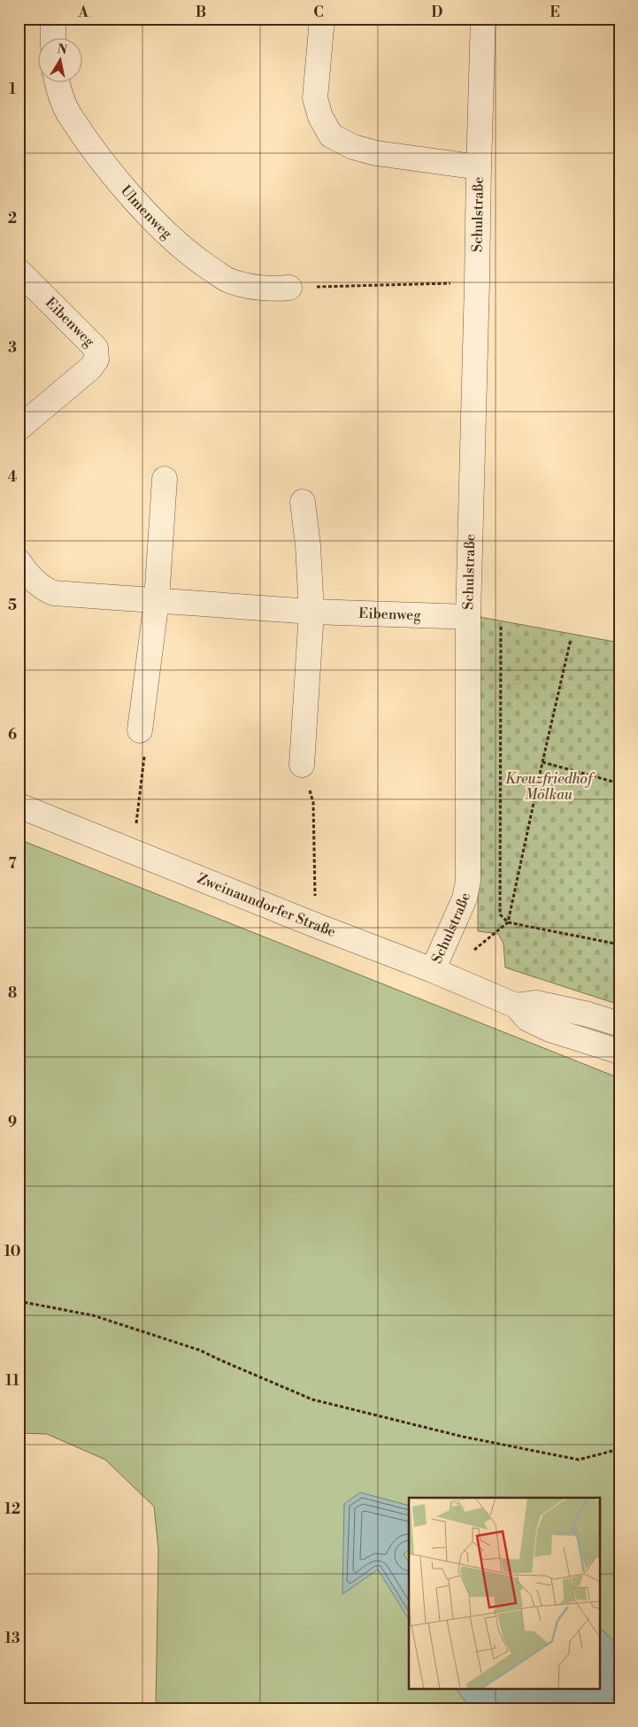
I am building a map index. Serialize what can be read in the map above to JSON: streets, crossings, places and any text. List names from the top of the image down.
{
  "streets": {
    "street": [
      "Ulmenweg",
      "Schulstraße",
      "Eibenweg",
      "Zweinaundorfer Straße"
    ]
  },
  "crossings": [
    ["Schulstraße", "Eibenweg"],
    ["Schulstraße", "Zweinaundorfer Straße"]
  ],
  "parks": ["Kreuzfriedhof Mölkau"],
  "north": "top",
  "grid": {
    "columns": [
      "A",
      "B",
      "C",
      "D",
      "E"
    ],
    "rows": [
      "1",
      "2",
      "3",
      "4",
      "5",
      "6",
      "7",
      "8",
      "9",
      "10",
      "11",
      "12",
      "13"
    ]
  }
}
